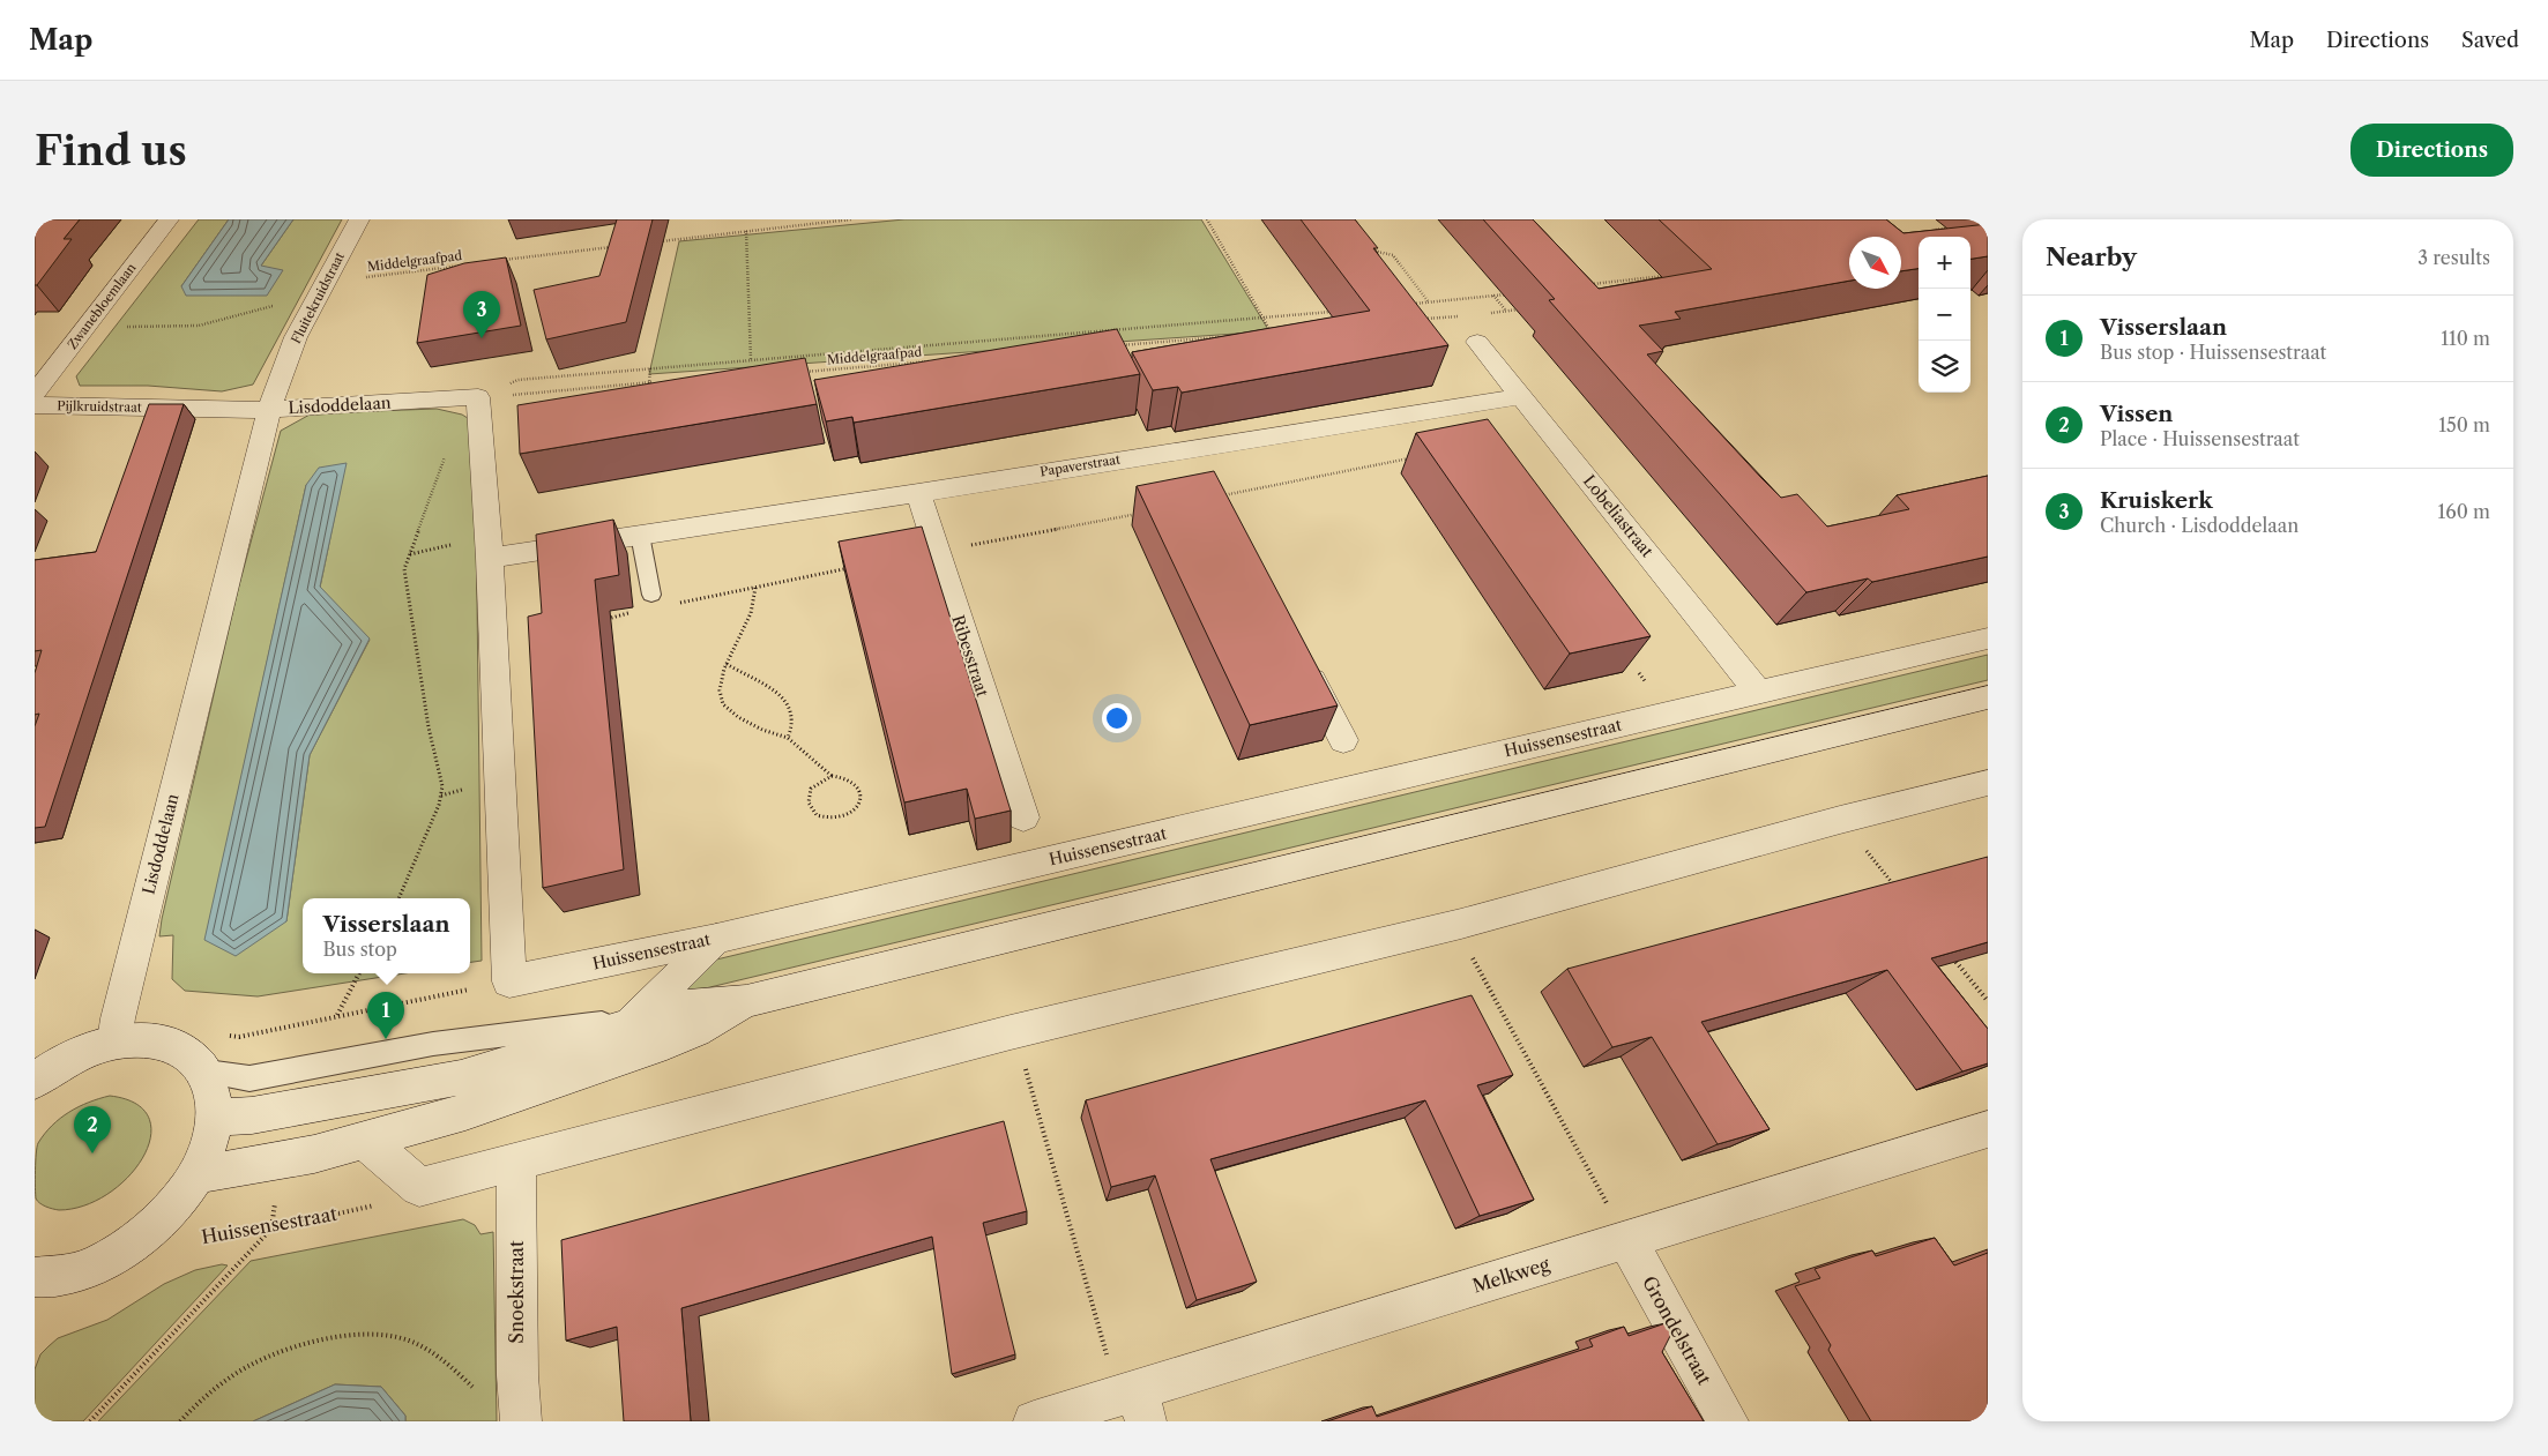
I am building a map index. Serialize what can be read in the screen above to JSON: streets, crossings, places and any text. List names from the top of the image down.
{
  "streets": {
    "street": [
      "Fluitekruidstraat",
      "Zwanebloemlaan",
      "Lisdoddelaan",
      "Pijlkruidstraat",
      "Papaverstraat",
      "Lobeliastraat",
      "Ribesstraat",
      "Huissensestraat",
      "Melkweg",
      "Snoekstraat",
      "Grondelstraat"
    ],
    "path": ["Middelgraafpad"]
  },
  "crossings": [
    ["Middelgraafpad", "Fluitekruidstraat"],
    ["Middelgraafpad", "Zwanebloemlaan"],
    ["Fluitekruidstraat", "Lisdoddelaan"],
    ["Fluitekruidstraat", "Pijlkruidstraat"],
    ["Lisdoddelaan", "Pijlkruidstraat"],
    ["Papaverstraat", "Lobeliastraat"],
    ["Papaverstraat", "Ribesstraat"],
    ["Lobeliastraat", "Huissensestraat"],
    ["Melkweg", "Grondelstraat"]
  ],
  "north": "bottom right",
  "page": {
    "header": "Map",
    "nav": ["Map", "Directions", "Saved"],
    "buttons": "Directions",
    "title": "Find us",
    "heading": ["Nearby", "3 results"],
    "map_buttons": ["+", "−"],
    "pins": ["3", "1", "2"],
    "list": [
      {
        "mark": "1",
        "name": "Visserslaan",
        "note": "Bus stop · Huissensestraat",
        "value": "110 m"
      },
      {
        "mark": "2",
        "name": "Vissen",
        "note": "Place · Huissensestraat",
        "value": "150 m"
      },
      {
        "mark": "3",
        "name": "Kruiskerk",
        "note": "Church · Lisdoddelaan",
        "value": "160 m"
      }
    ],
    "popup": ["Visserslaan", "Bus stop"]
  }
}
